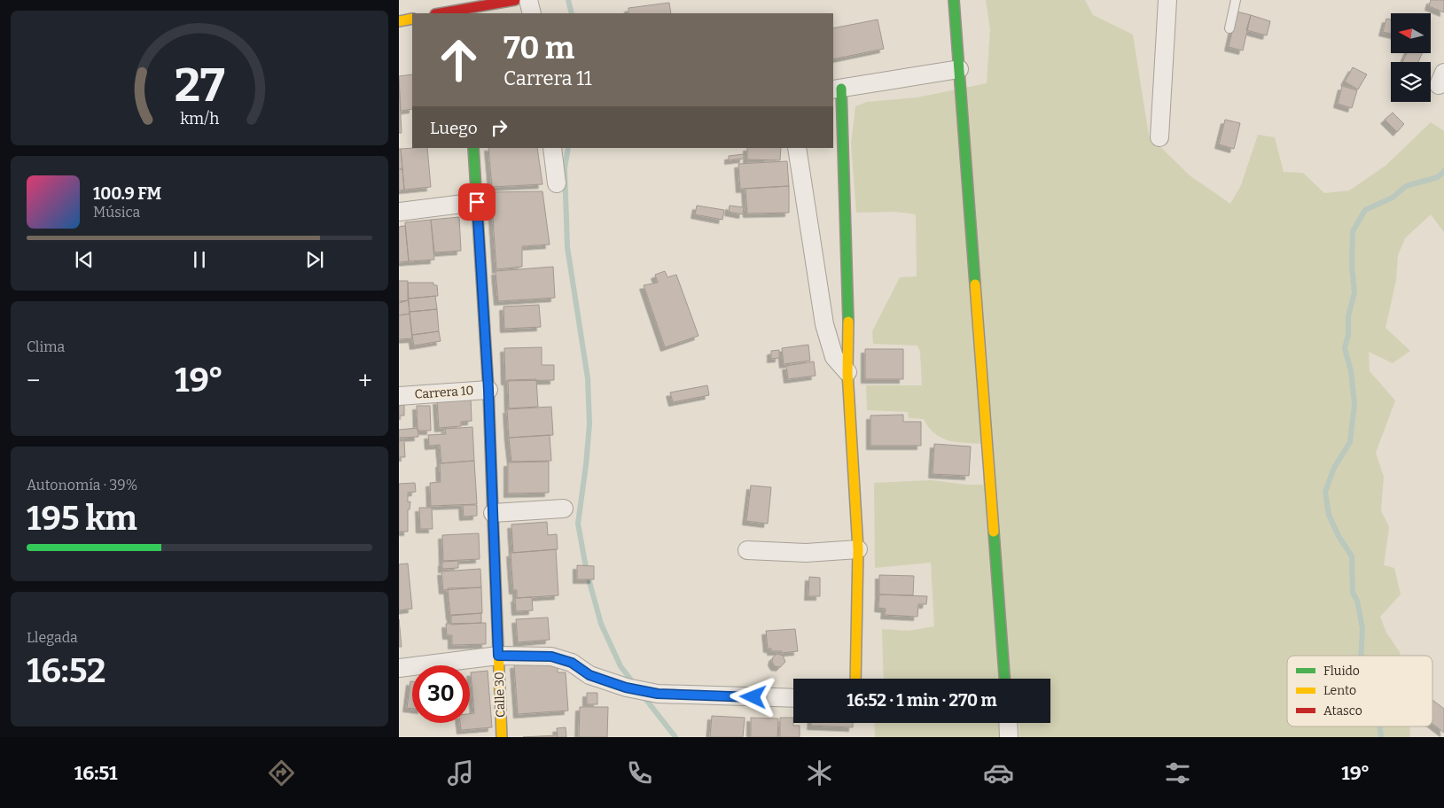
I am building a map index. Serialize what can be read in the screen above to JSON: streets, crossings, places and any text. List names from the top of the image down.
{
  "streets": {
    "main road": ["Calle 30"],
    "street": ["Carrera 10"]
  },
  "crossings": [
    ["Carrera 10", "Calle 30"]
  ],
  "legend": ["Fluido", "Lento", "Atasco"],
  "north": "left",
  "page": {
    "turn": ["70 m", "Carrera 11"],
    "then": "Luego",
    "song": ["100.9 FM", "Música"],
    "tile": [
      "Clima",
      ["Autonomía · 39%", "195 km"],
      ["Llegada", "16:52"]
    ],
    "heat": ["−", "19°", "+"],
    "limit": "30",
    "trip": "16:52 · 1 min · 270 m",
    "tabs": ["16:51", "19°"],
    "gauge": ["27", "km/h"]
  }
}
